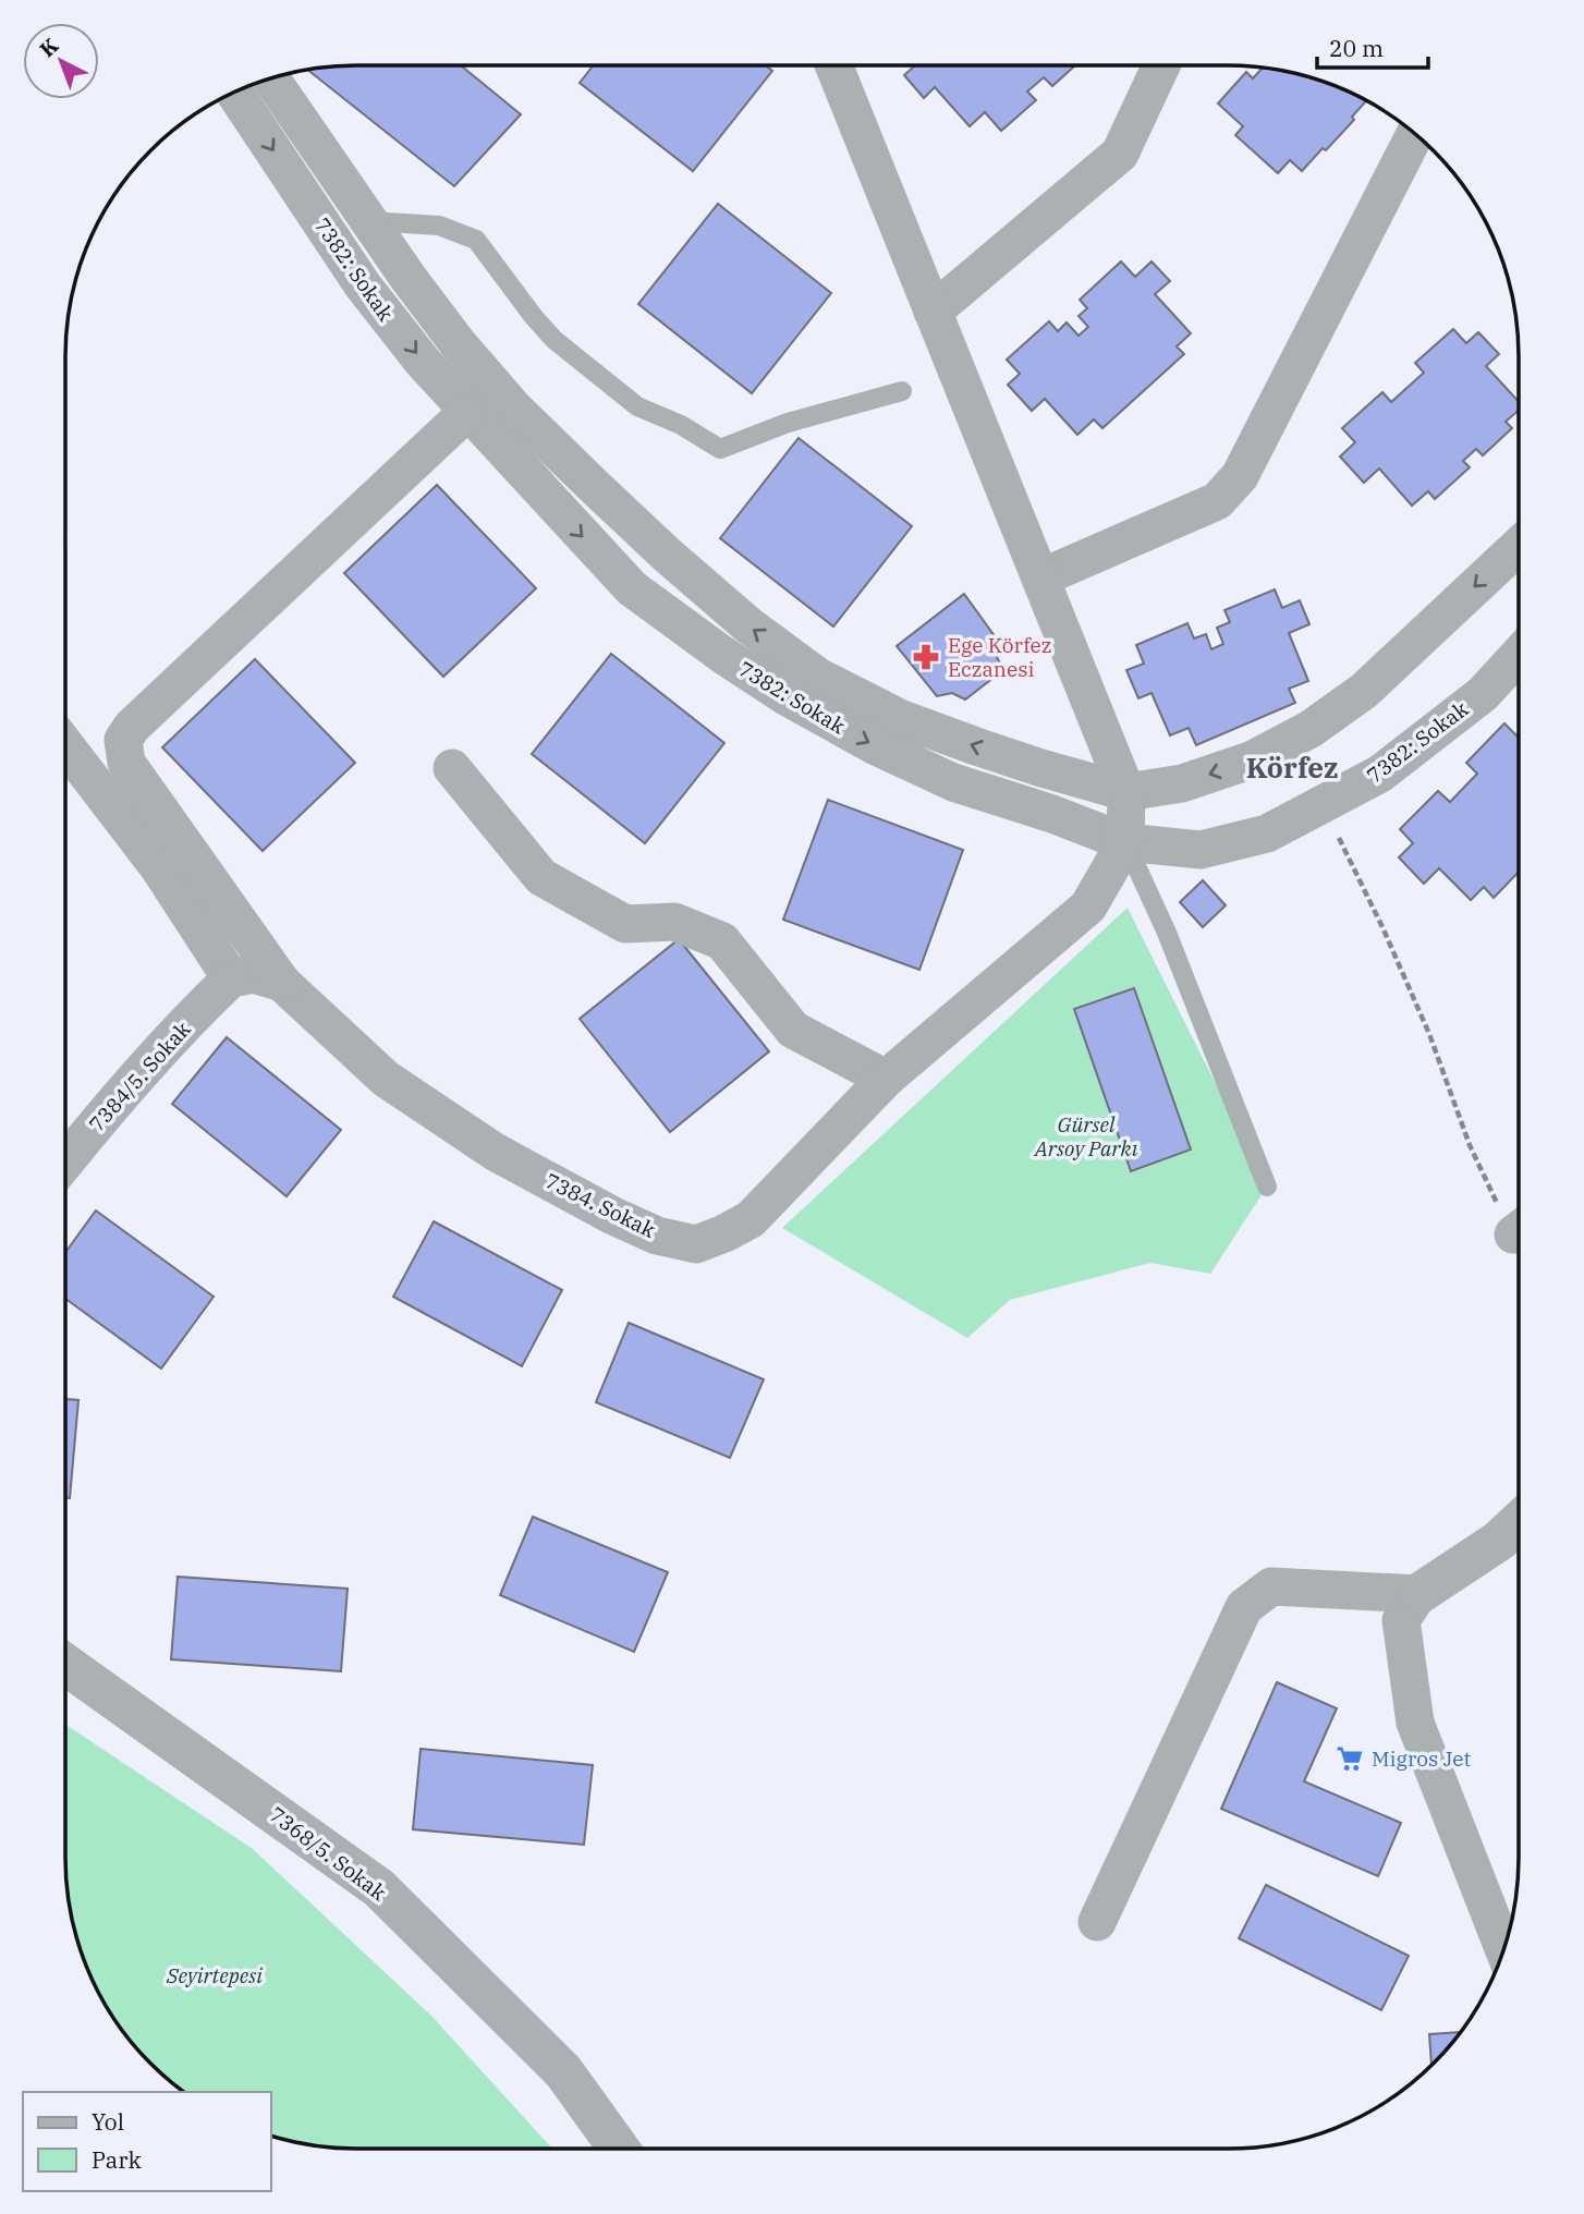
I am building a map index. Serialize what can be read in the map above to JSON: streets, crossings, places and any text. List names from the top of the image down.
{
  "streets": {
    "street": [
      "7382: Sokak",
      "7384/5. Sokak",
      "7384. Sokak",
      "7368/5. Sokak"
    ]
  },
  "crossings": [
    ["7382: Sokak", "7384. Sokak"]
  ],
  "districts": ["Körfez"],
  "parks": ["Gürsel Arsoy Parkı", "Seyirtepesi"],
  "places": {
    "pharmacy": ["Ege Körfez Eczanesi"],
    "supermarket": ["Migros Jet"]
  },
  "legend": ["Yol", "Park"],
  "scale_bar": "20 m",
  "north": "top left"
}
